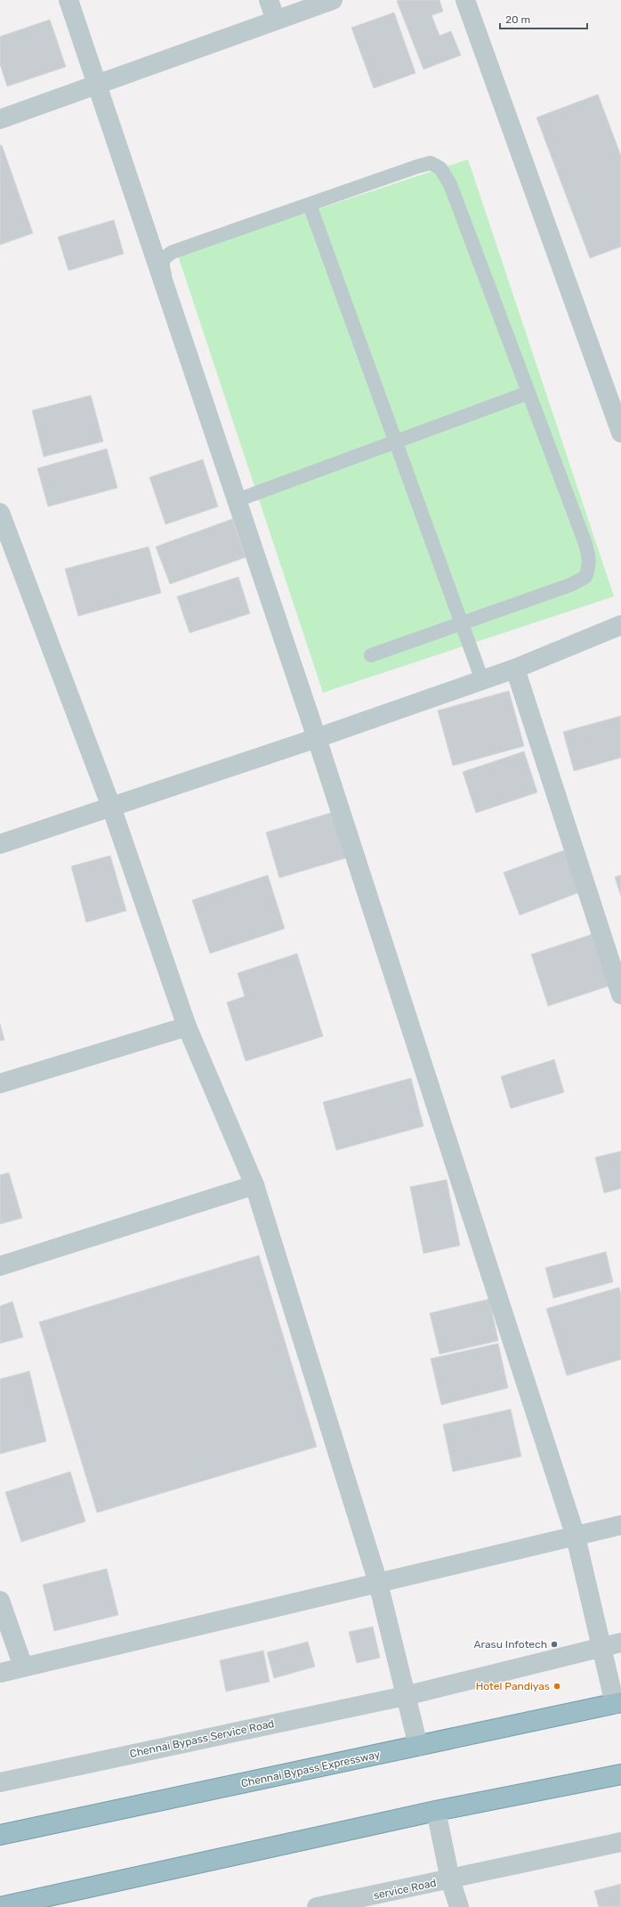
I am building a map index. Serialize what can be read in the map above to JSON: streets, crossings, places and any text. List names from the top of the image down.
{
  "streets": {
    "highway": ["Chennai Bypass Expressway"],
    "street": ["Chennai Bypass Service Road", "service Road"]
  },
  "places": ["Arasu Infotech", "Hotel Pandiyas"],
  "scale_bar": "20 m"
}
